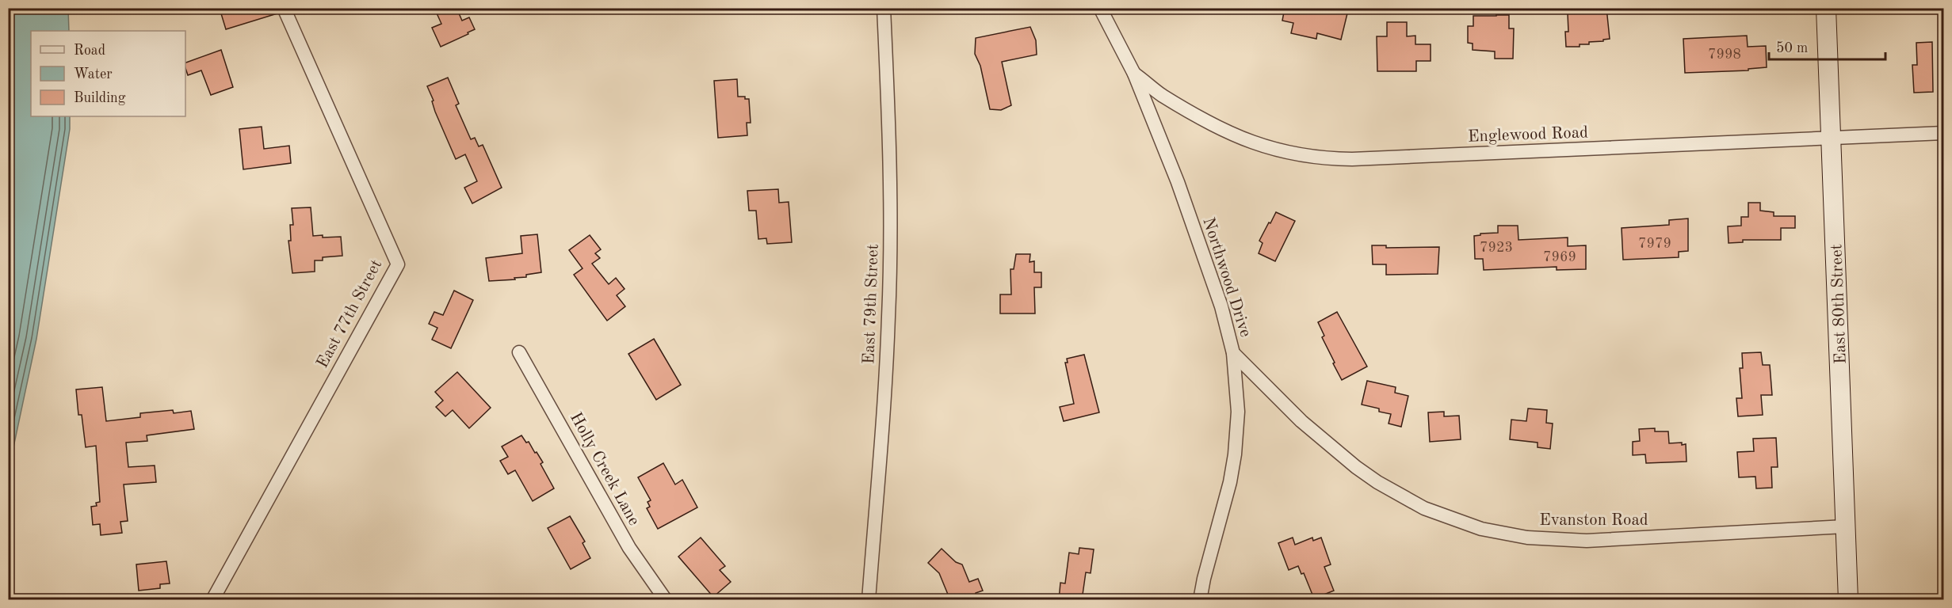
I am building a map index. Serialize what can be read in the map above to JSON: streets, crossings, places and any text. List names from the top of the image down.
{
  "streets": {
    "street": [
      "Englewood Road",
      "Northwood Drive",
      "East 79th Street",
      "East 80th Street",
      "East 77th Street",
      "Holly Creek Lane",
      "Evanston Road"
    ]
  },
  "crossings": [
    ["Englewood Road", "Northwood Drive"],
    ["Englewood Road", "East 80th Street"],
    ["Northwood Drive", "Evanston Road"],
    ["East 80th Street", "Evanston Road"]
  ],
  "house_numbers": [
    "7998",
    "7979",
    "7923",
    "7969"
  ],
  "legend": ["Road", "Water", "Building"],
  "scale_bar": "50 m"
}
